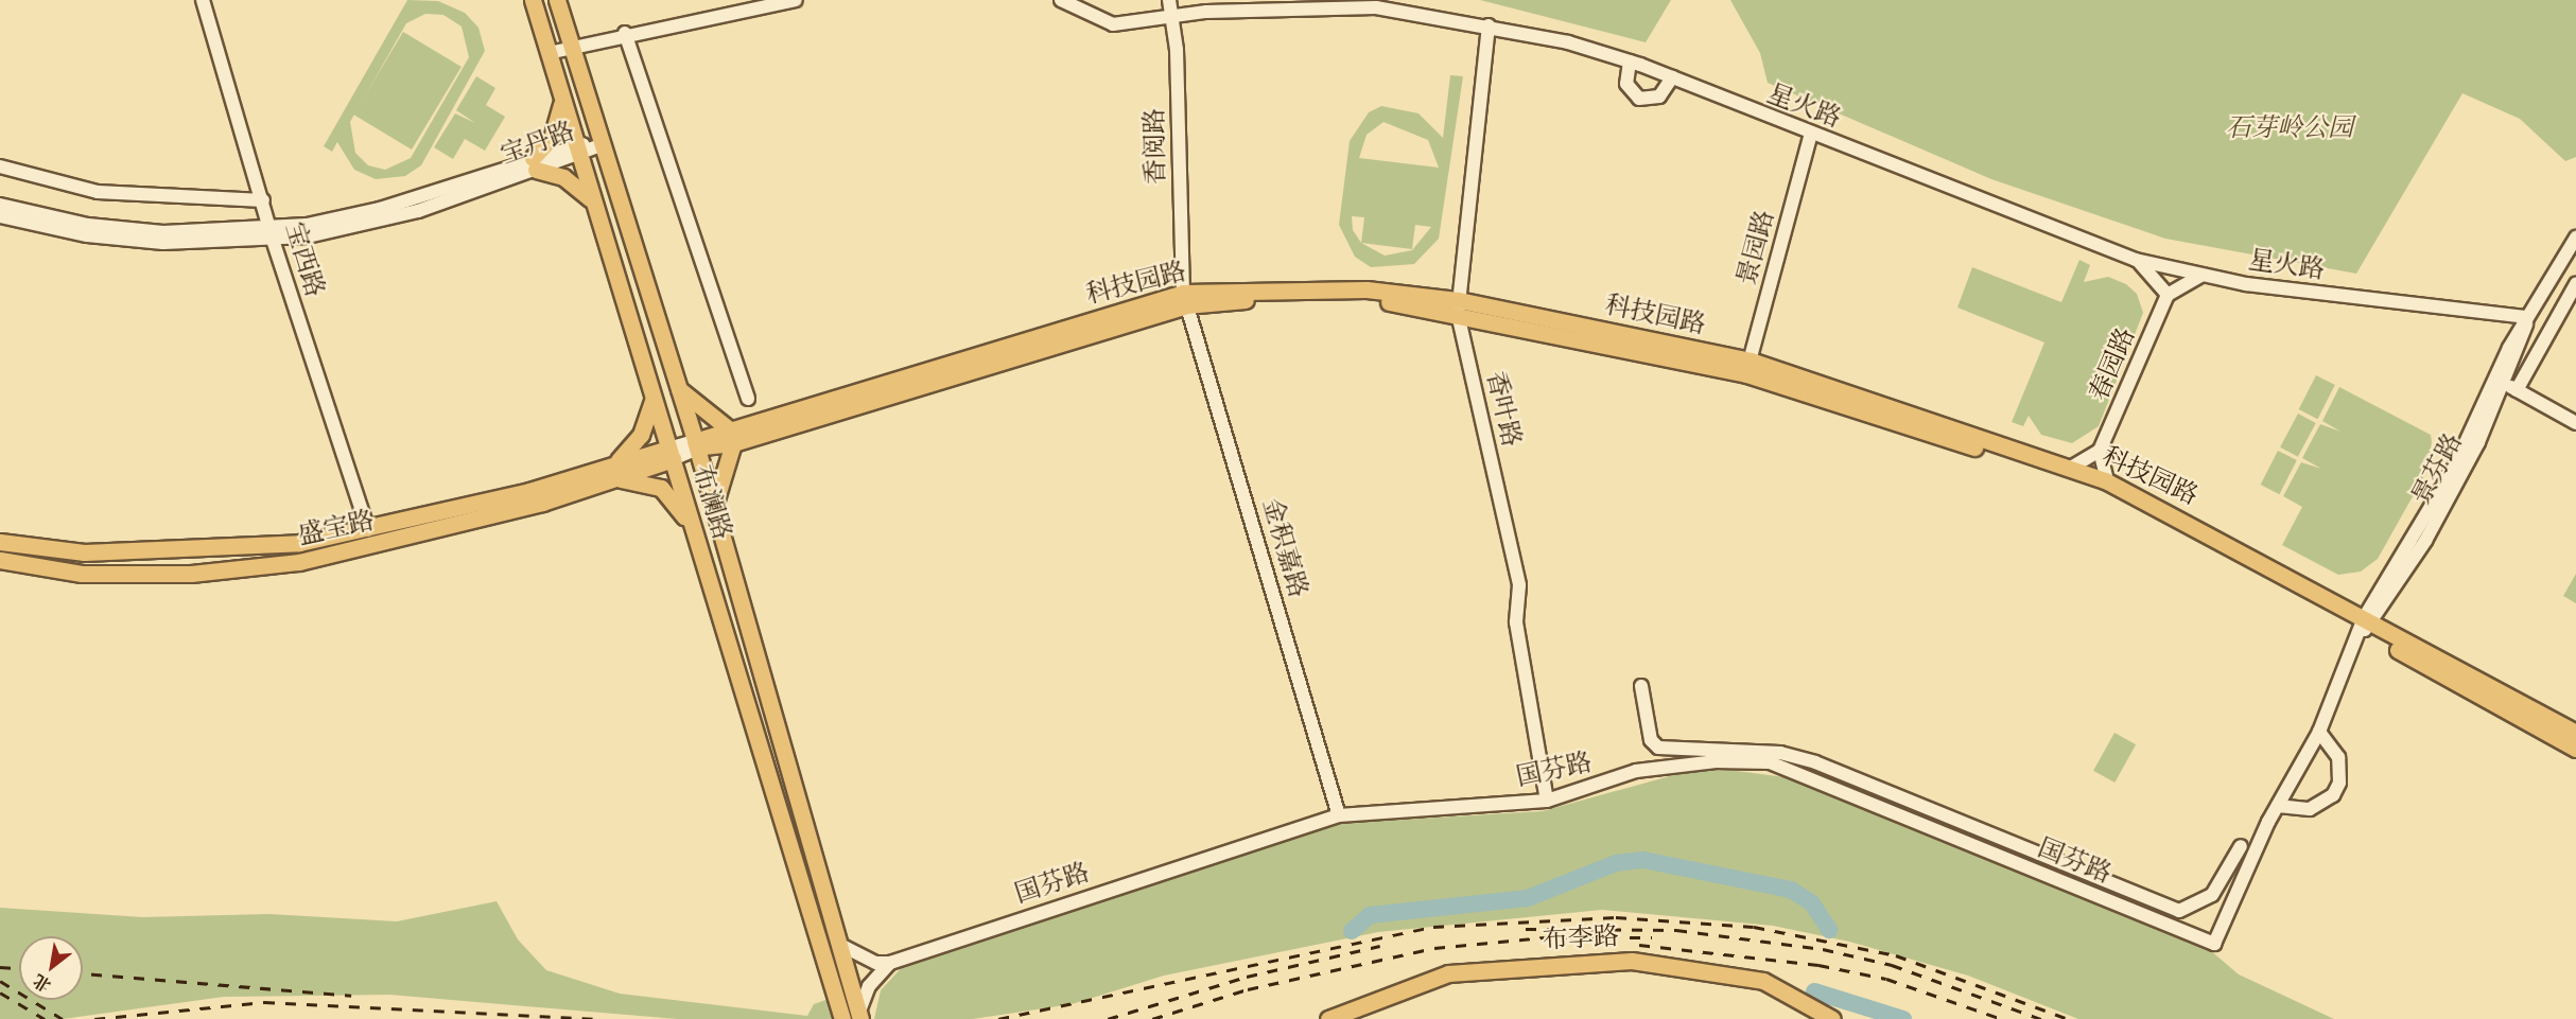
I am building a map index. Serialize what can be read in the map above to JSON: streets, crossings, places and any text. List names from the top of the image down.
{
  "streets": {
    "main road": [
      "科技园路",
      "布澜路",
      "盛宝路",
      "布李路"
    ],
    "street": [
      "星火路",
      "宝丹路",
      "香阅路",
      "景园路",
      "宝西路",
      "春园路",
      "香叶路",
      "景芬路",
      "金积嘉路",
      "国芬路"
    ]
  },
  "crossings": [
    ["星火路", "香阅路"],
    ["星火路", "景园路"],
    ["星火路", "香叶路"],
    ["星火路", "景芬路"],
    ["宝丹路", "宝西路"],
    ["宝丹路", "布澜路"],
    ["香阅路", "科技园路"],
    ["香阅路", "金积嘉路"],
    ["景园路", "科技园路"],
    ["宝西路", "盛宝路"],
    ["科技园路", "香叶路"],
    ["科技园路", "景芬路"],
    ["科技园路", "布澜路"],
    ["科技园路", "盛宝路"],
    ["科技园路", "金积嘉路"],
    ["香叶路", "国芬路"],
    ["景芬路", "国芬路"],
    ["布澜路", "盛宝路"],
    ["金积嘉路", "国芬路"]
  ],
  "parks": ["石芽岭公园"],
  "north": "bottom left"
}
